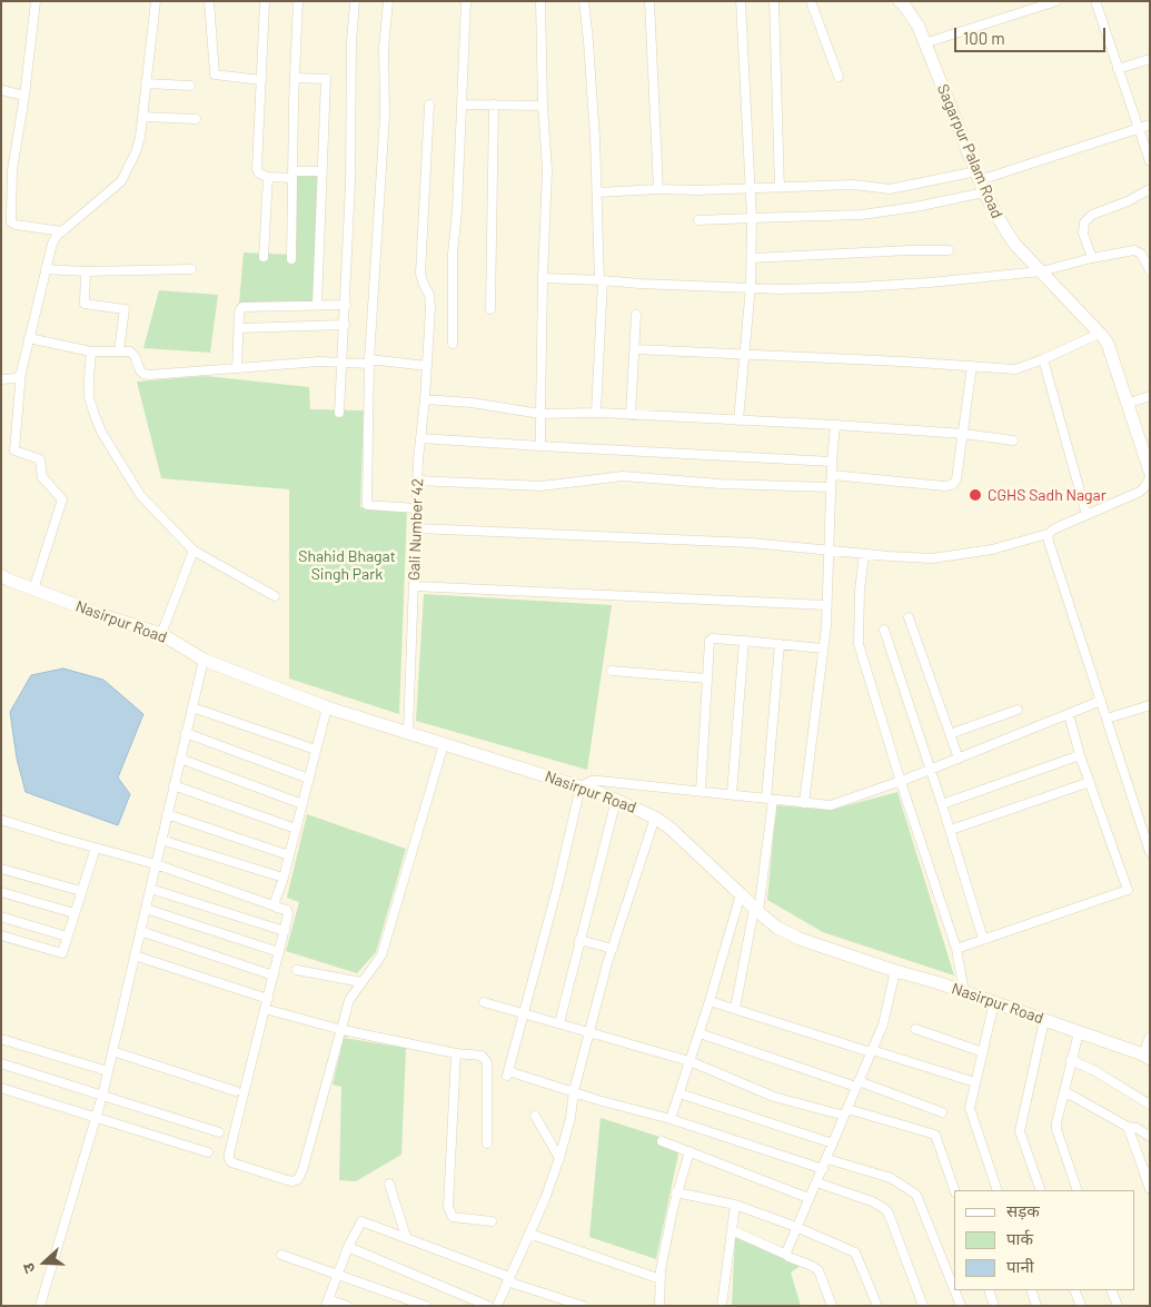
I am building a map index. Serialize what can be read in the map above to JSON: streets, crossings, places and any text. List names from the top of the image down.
{
  "streets": {
    "street": ["Sagarpur Palam Road", "Gali Number 42", "Nasirpur Road"]
  },
  "crossings": [
    ["Gali Number 42", "Nasirpur Road"]
  ],
  "parks": ["Shahid Bhagat Singh Park"],
  "places": ["CGHS Sadh Nagar"],
  "legend": ["सड़क", "पार्क", "पानी"],
  "scale_bar": "100 m",
  "north": "left"
}
